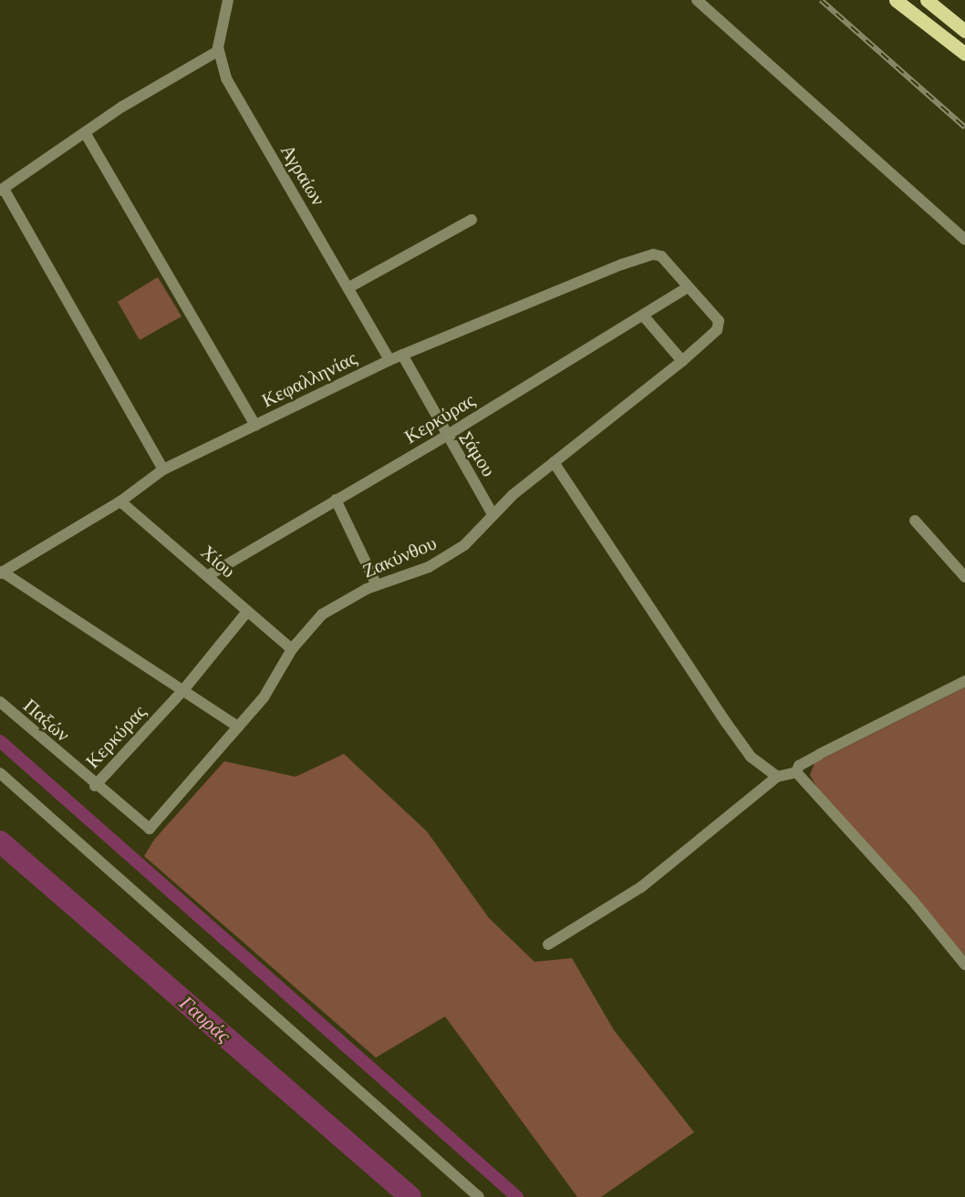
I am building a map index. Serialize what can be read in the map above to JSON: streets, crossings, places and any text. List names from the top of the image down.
{
  "streets": {
    "street": [
      "Αγραίων",
      "Κεφαλληνίας",
      "Κερκύρας",
      "Σάμου",
      "Ζακύνθου",
      "Χίου",
      "Παξών"
    ]
  },
  "crossings": [
    ["Αγραίων", "Κεφαλληνίας"],
    ["Κεφαλληνίας", "Κερκύρας"],
    ["Κεφαλληνίας", "Σάμου"],
    ["Κεφαλληνίας", "Ζακύνθου"],
    ["Κεφαλληνίας", "Χίου"],
    ["Κερκύρας", "Σάμου"],
    ["Κερκύρας", "Ζακύνθου"],
    ["Κερκύρας", "Χίου"],
    ["Κερκύρας", "Παξών"],
    ["Σάμου", "Ζακύνθου"],
    ["Ζακύνθου", "Χίου"],
    ["Ζακύνθου", "Παξών"]
  ],
  "water": ["Γαυράς"]
}
